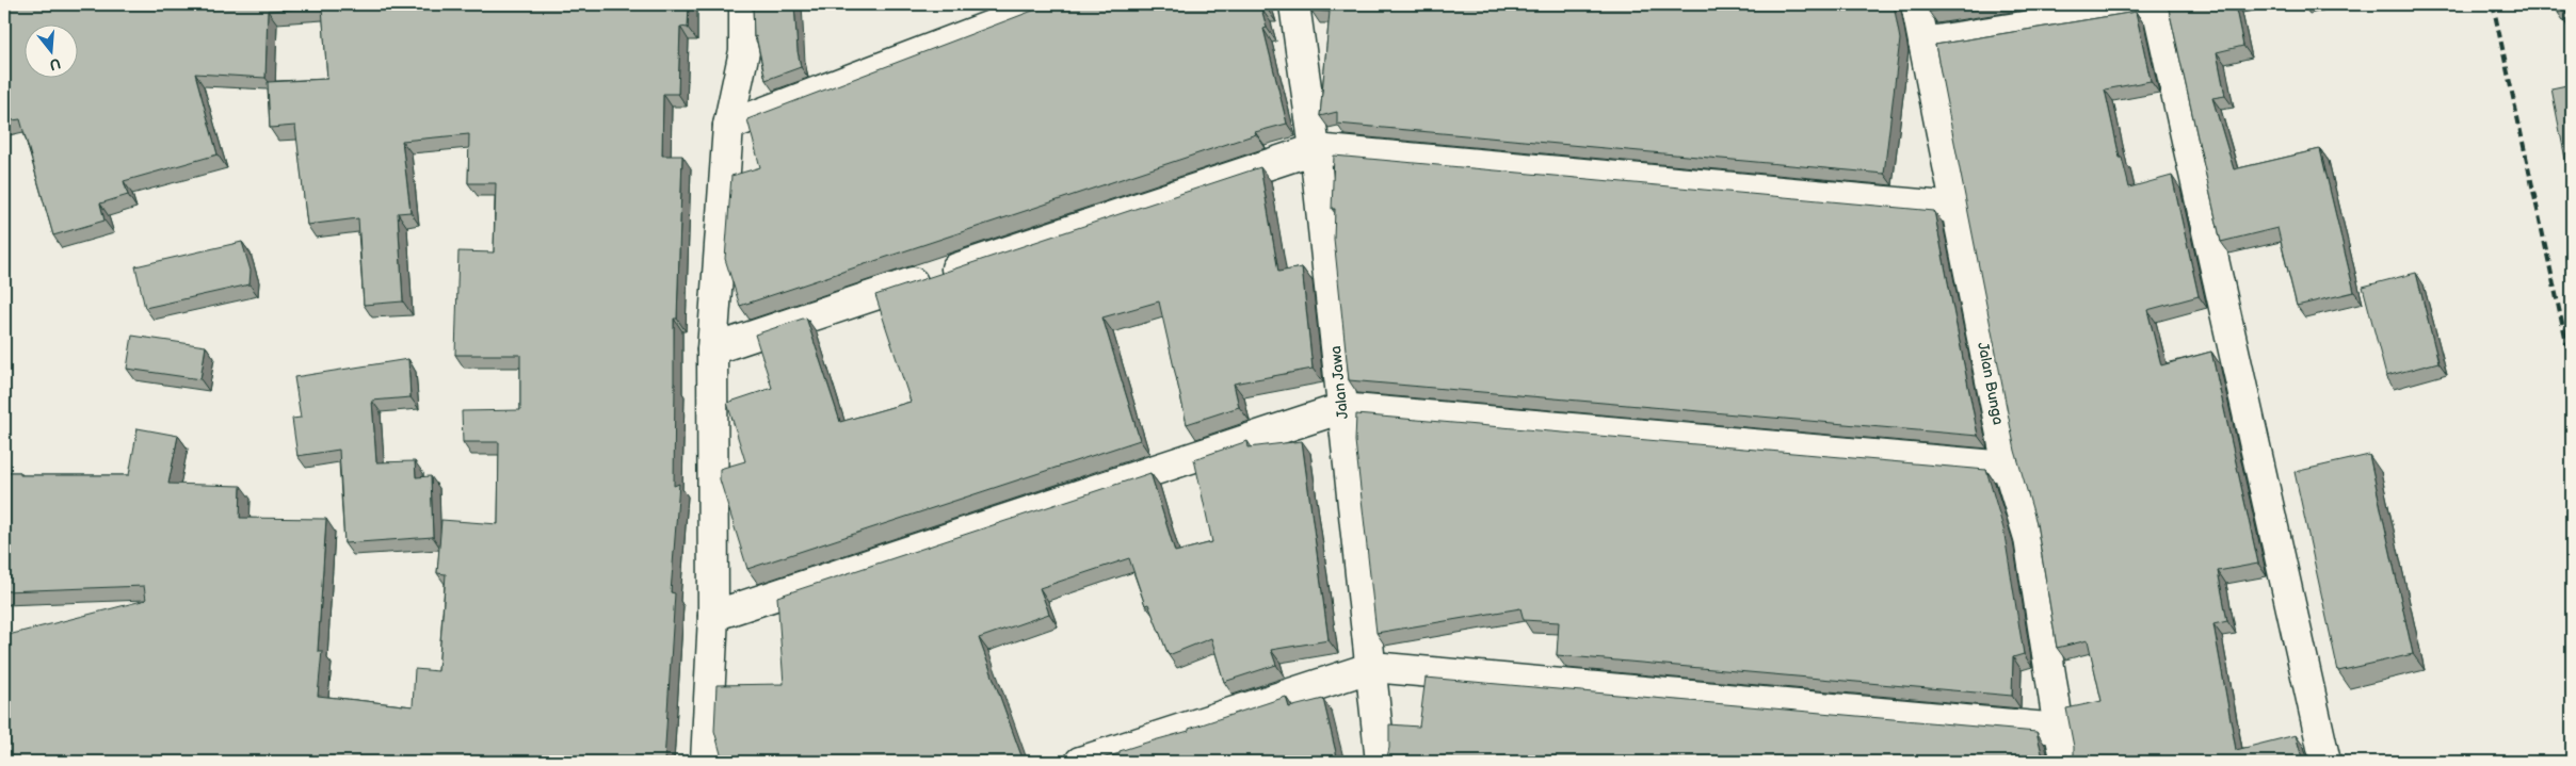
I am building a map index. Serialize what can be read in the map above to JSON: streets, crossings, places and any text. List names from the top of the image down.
{
  "streets": {
    "street": ["Jalan Jawa", "Jalan Bunga"]
  },
  "north": "bottom"
}
